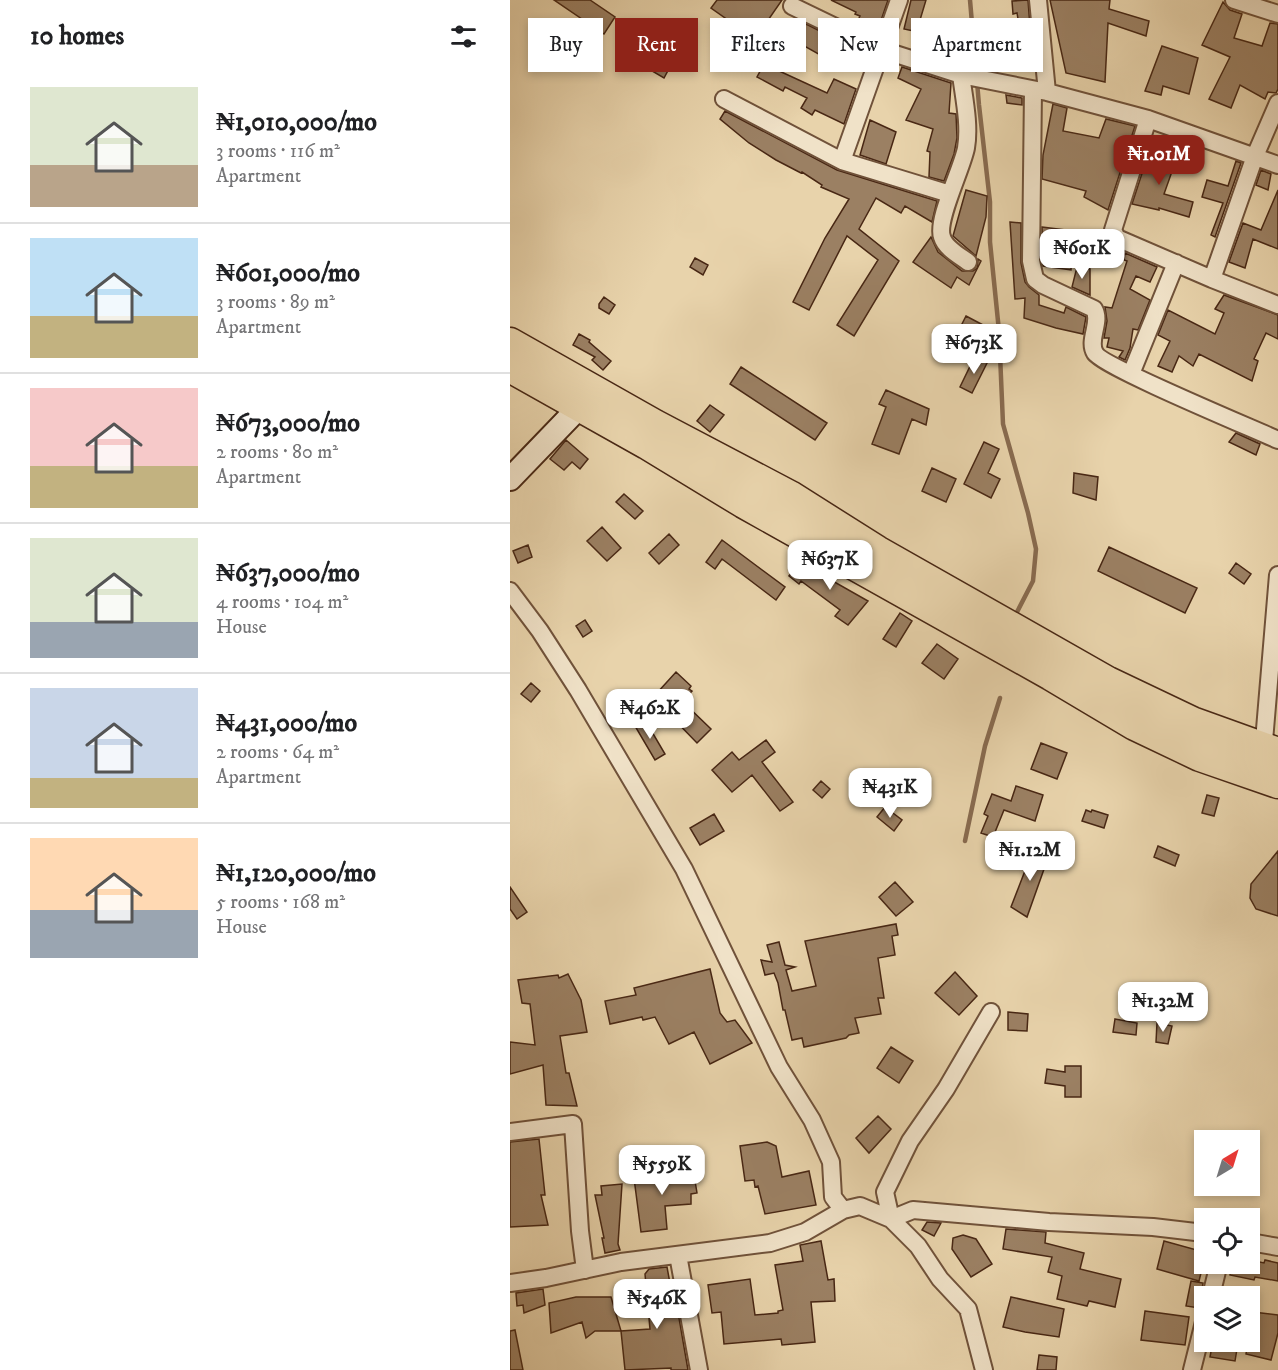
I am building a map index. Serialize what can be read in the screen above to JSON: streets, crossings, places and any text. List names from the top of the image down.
{
  "north": "top right",
  "page": {
    "heading": "10 homes",
    "chip": [
      "Buy",
      "Rent",
      "Filters",
      "New",
      "Apartment"
    ],
    "list": [
      {
        "name": "₦1,010,000/mo",
        "note": "3 rooms · 116 m² · Apartment"
      },
      {
        "name": "₦601,000/mo",
        "note": "3 rooms · 89 m² · Apartment"
      },
      {
        "name": "₦673,000/mo",
        "note": "2 rooms · 80 m² · Apartment"
      },
      {
        "name": "₦637,000/mo",
        "note": "4 rooms · 104 m² · House"
      },
      {
        "name": "₦431,000/mo",
        "note": "2 rooms · 64 m² · Apartment"
      },
      {
        "name": "₦1,120,000/mo",
        "note": "5 rooms · 168 m² · House"
      }
    ],
    "price": [
      "₦1.01M",
      "₦601K",
      "₦673K",
      "₦637K",
      "₦462K",
      "₦431K",
      "₦1.12M",
      "₦1.32M",
      "₦559K",
      "₦546K"
    ]
  }
}
